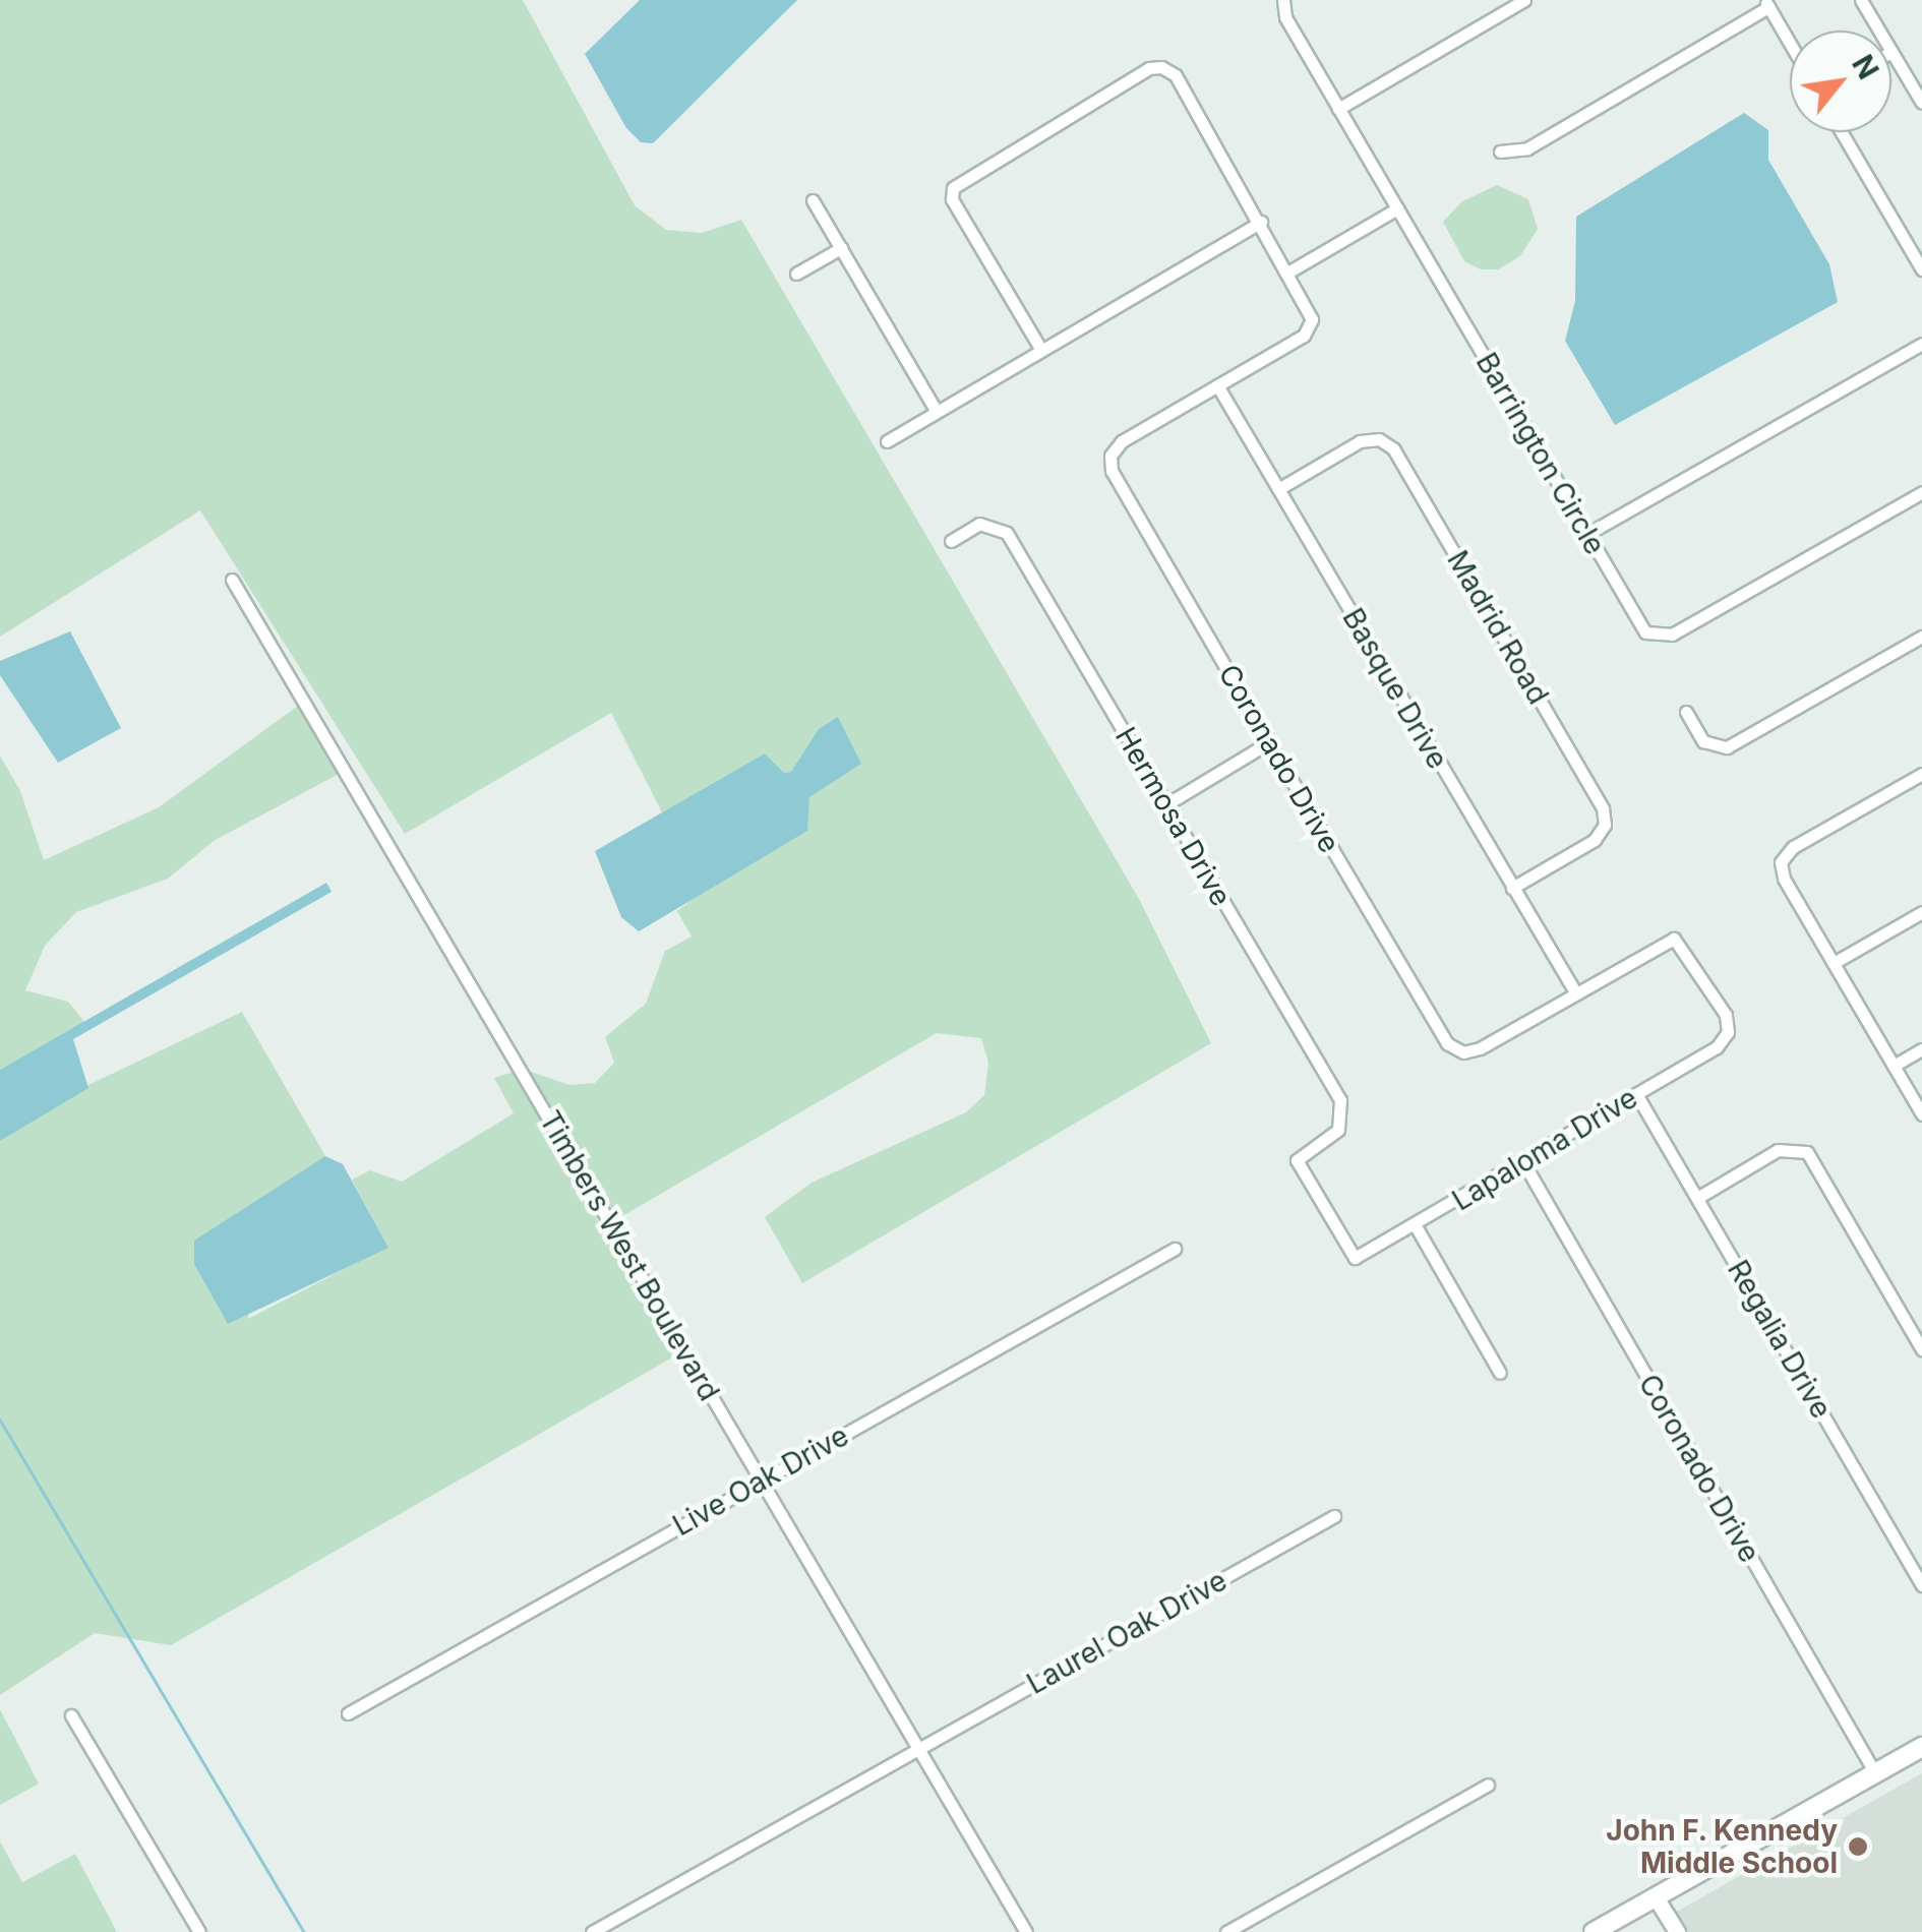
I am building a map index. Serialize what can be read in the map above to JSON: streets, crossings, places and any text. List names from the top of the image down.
{
  "streets": {
    "street": [
      "Barrington Circle",
      "Madrid Road",
      "Basque Drive",
      "Coronado Drive",
      "Hermosa Drive",
      "Lapaloma Drive",
      "Timbers West Boulevard",
      "Regalia Drive",
      "Live Oak Drive",
      "Laurel Oak Drive"
    ]
  },
  "crossings": [
    ["Madrid Road", "Basque Drive"],
    ["Basque Drive", "Coronado Drive"],
    ["Basque Drive", "Lapaloma Drive"],
    ["Coronado Drive", "Lapaloma Drive"],
    ["Hermosa Drive", "Lapaloma Drive"],
    ["Lapaloma Drive", "Regalia Drive"],
    ["Timbers West Boulevard", "Live Oak Drive"],
    ["Timbers West Boulevard", "Laurel Oak Drive"]
  ],
  "places": ["John F. Kennedy Middle School"],
  "north": "top right"
}
